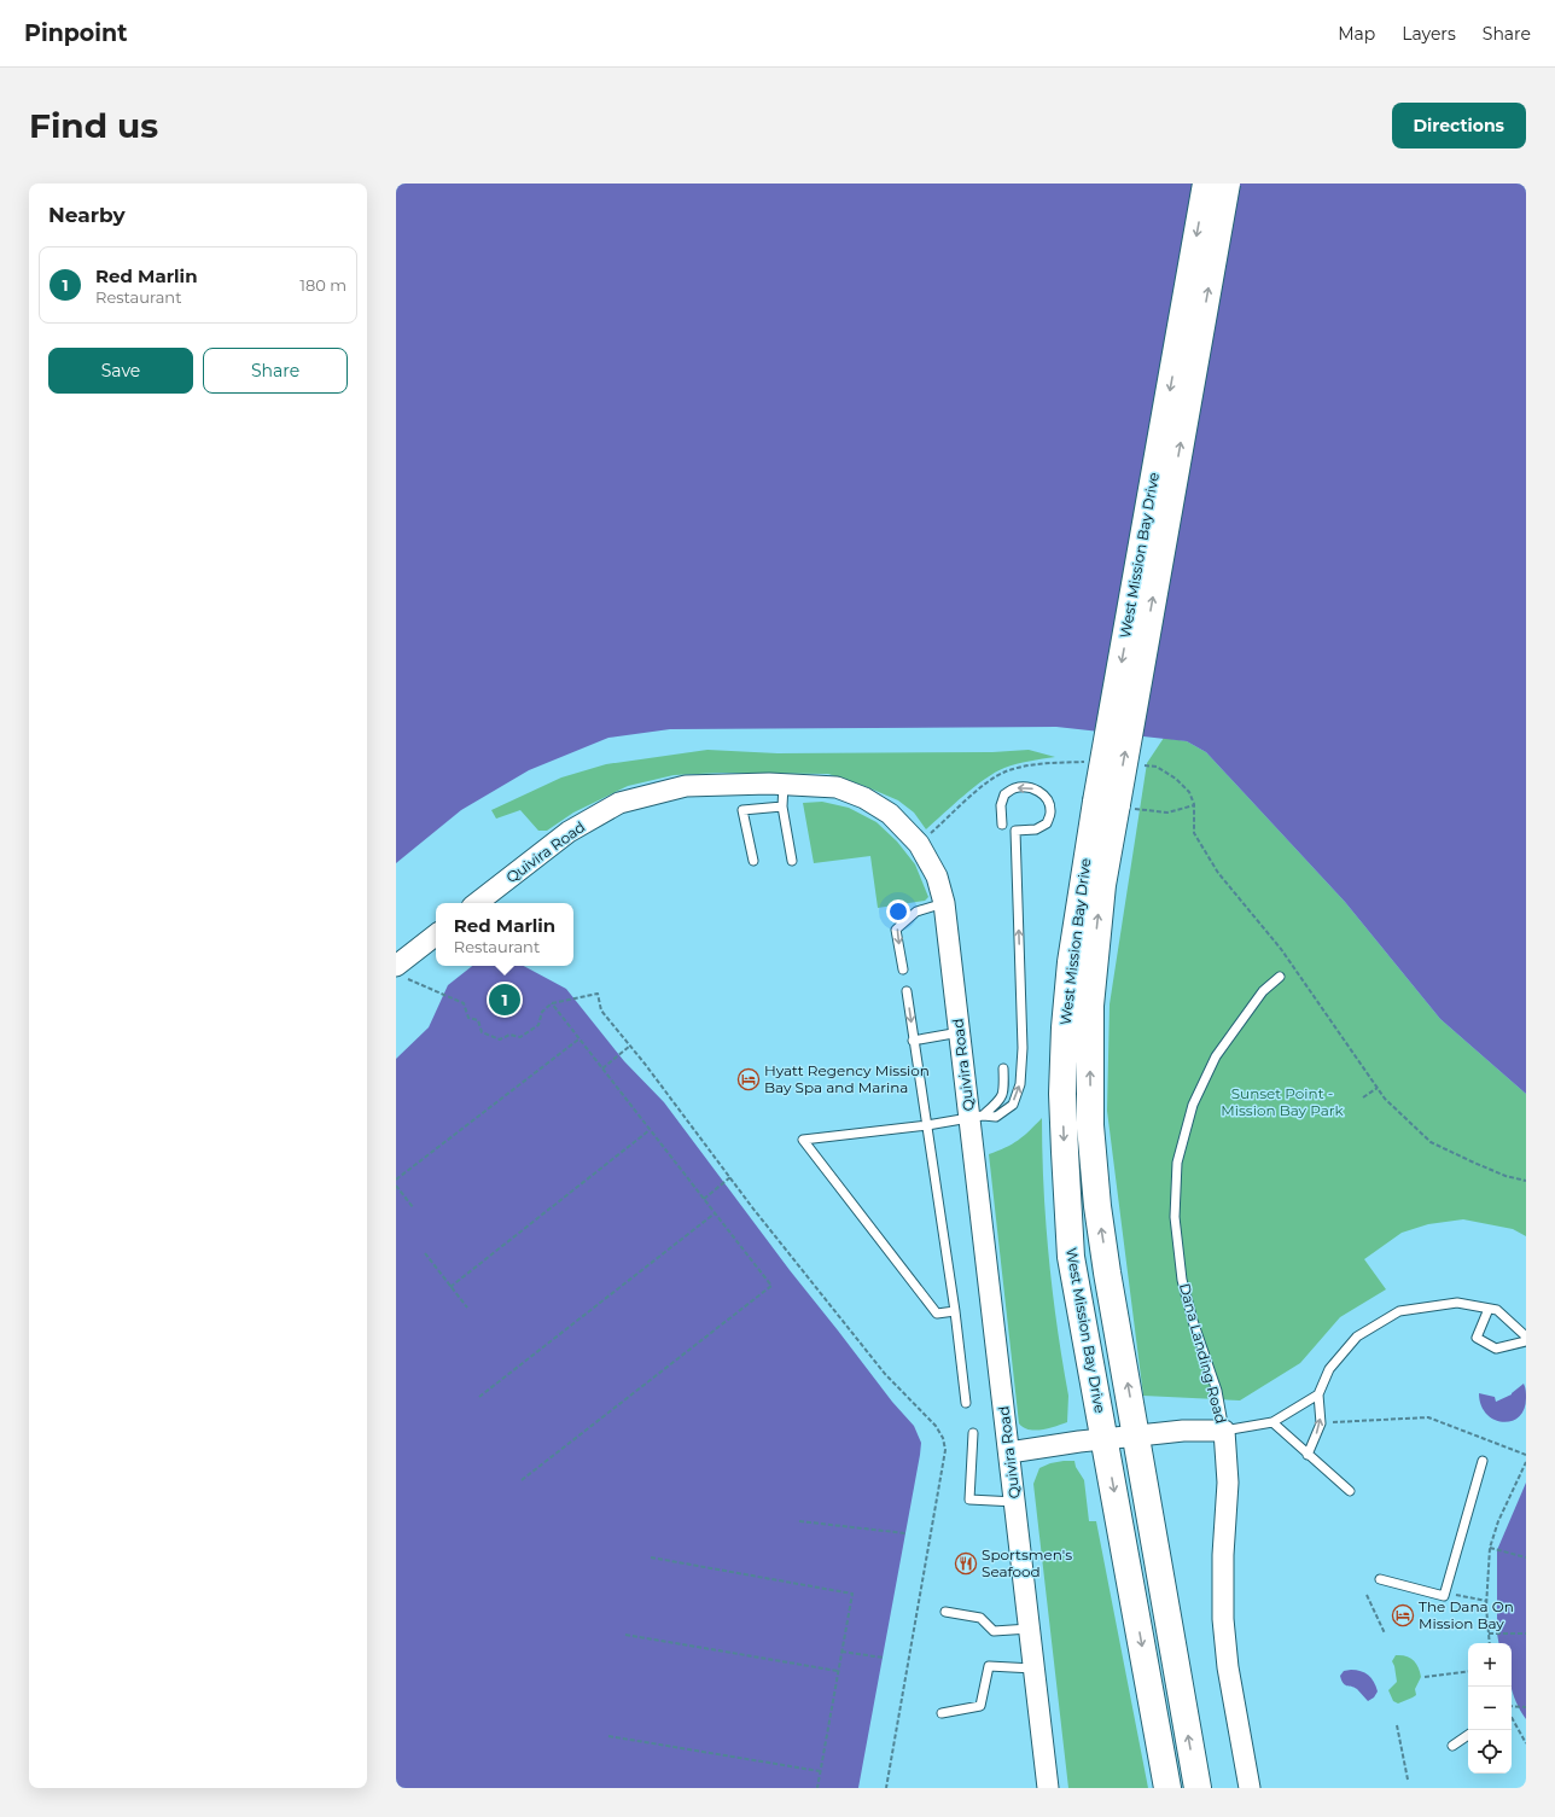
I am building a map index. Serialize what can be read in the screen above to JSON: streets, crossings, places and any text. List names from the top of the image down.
{
  "streets": {
    "main road": ["West Mission Bay Drive"],
    "street": ["Quivira Road", "Dana Landing Road"]
  },
  "parks": ["Sunset Point - Mission Bay Park"],
  "places": {
    "hotel": ["Hyatt Regency Mission Bay Spa and Marina", "The Dana On Mission Bay"],
    "restaurant": ["Sportsmen's Seafood"]
  },
  "page": {
    "header": "Pinpoint",
    "nav": ["Map", "Layers", "Share"],
    "buttons": [
      "Directions",
      ["Save", "Share"]
    ],
    "title": "Find us",
    "heading": "Nearby",
    "list": [
      {
        "mark": "1",
        "name": "Red Marlin",
        "note": "Restaurant",
        "value": "180 m"
      }
    ],
    "popup": ["Red Marlin", "Restaurant"],
    "pins": "1",
    "map_buttons": ["+", "−"]
  }
}
